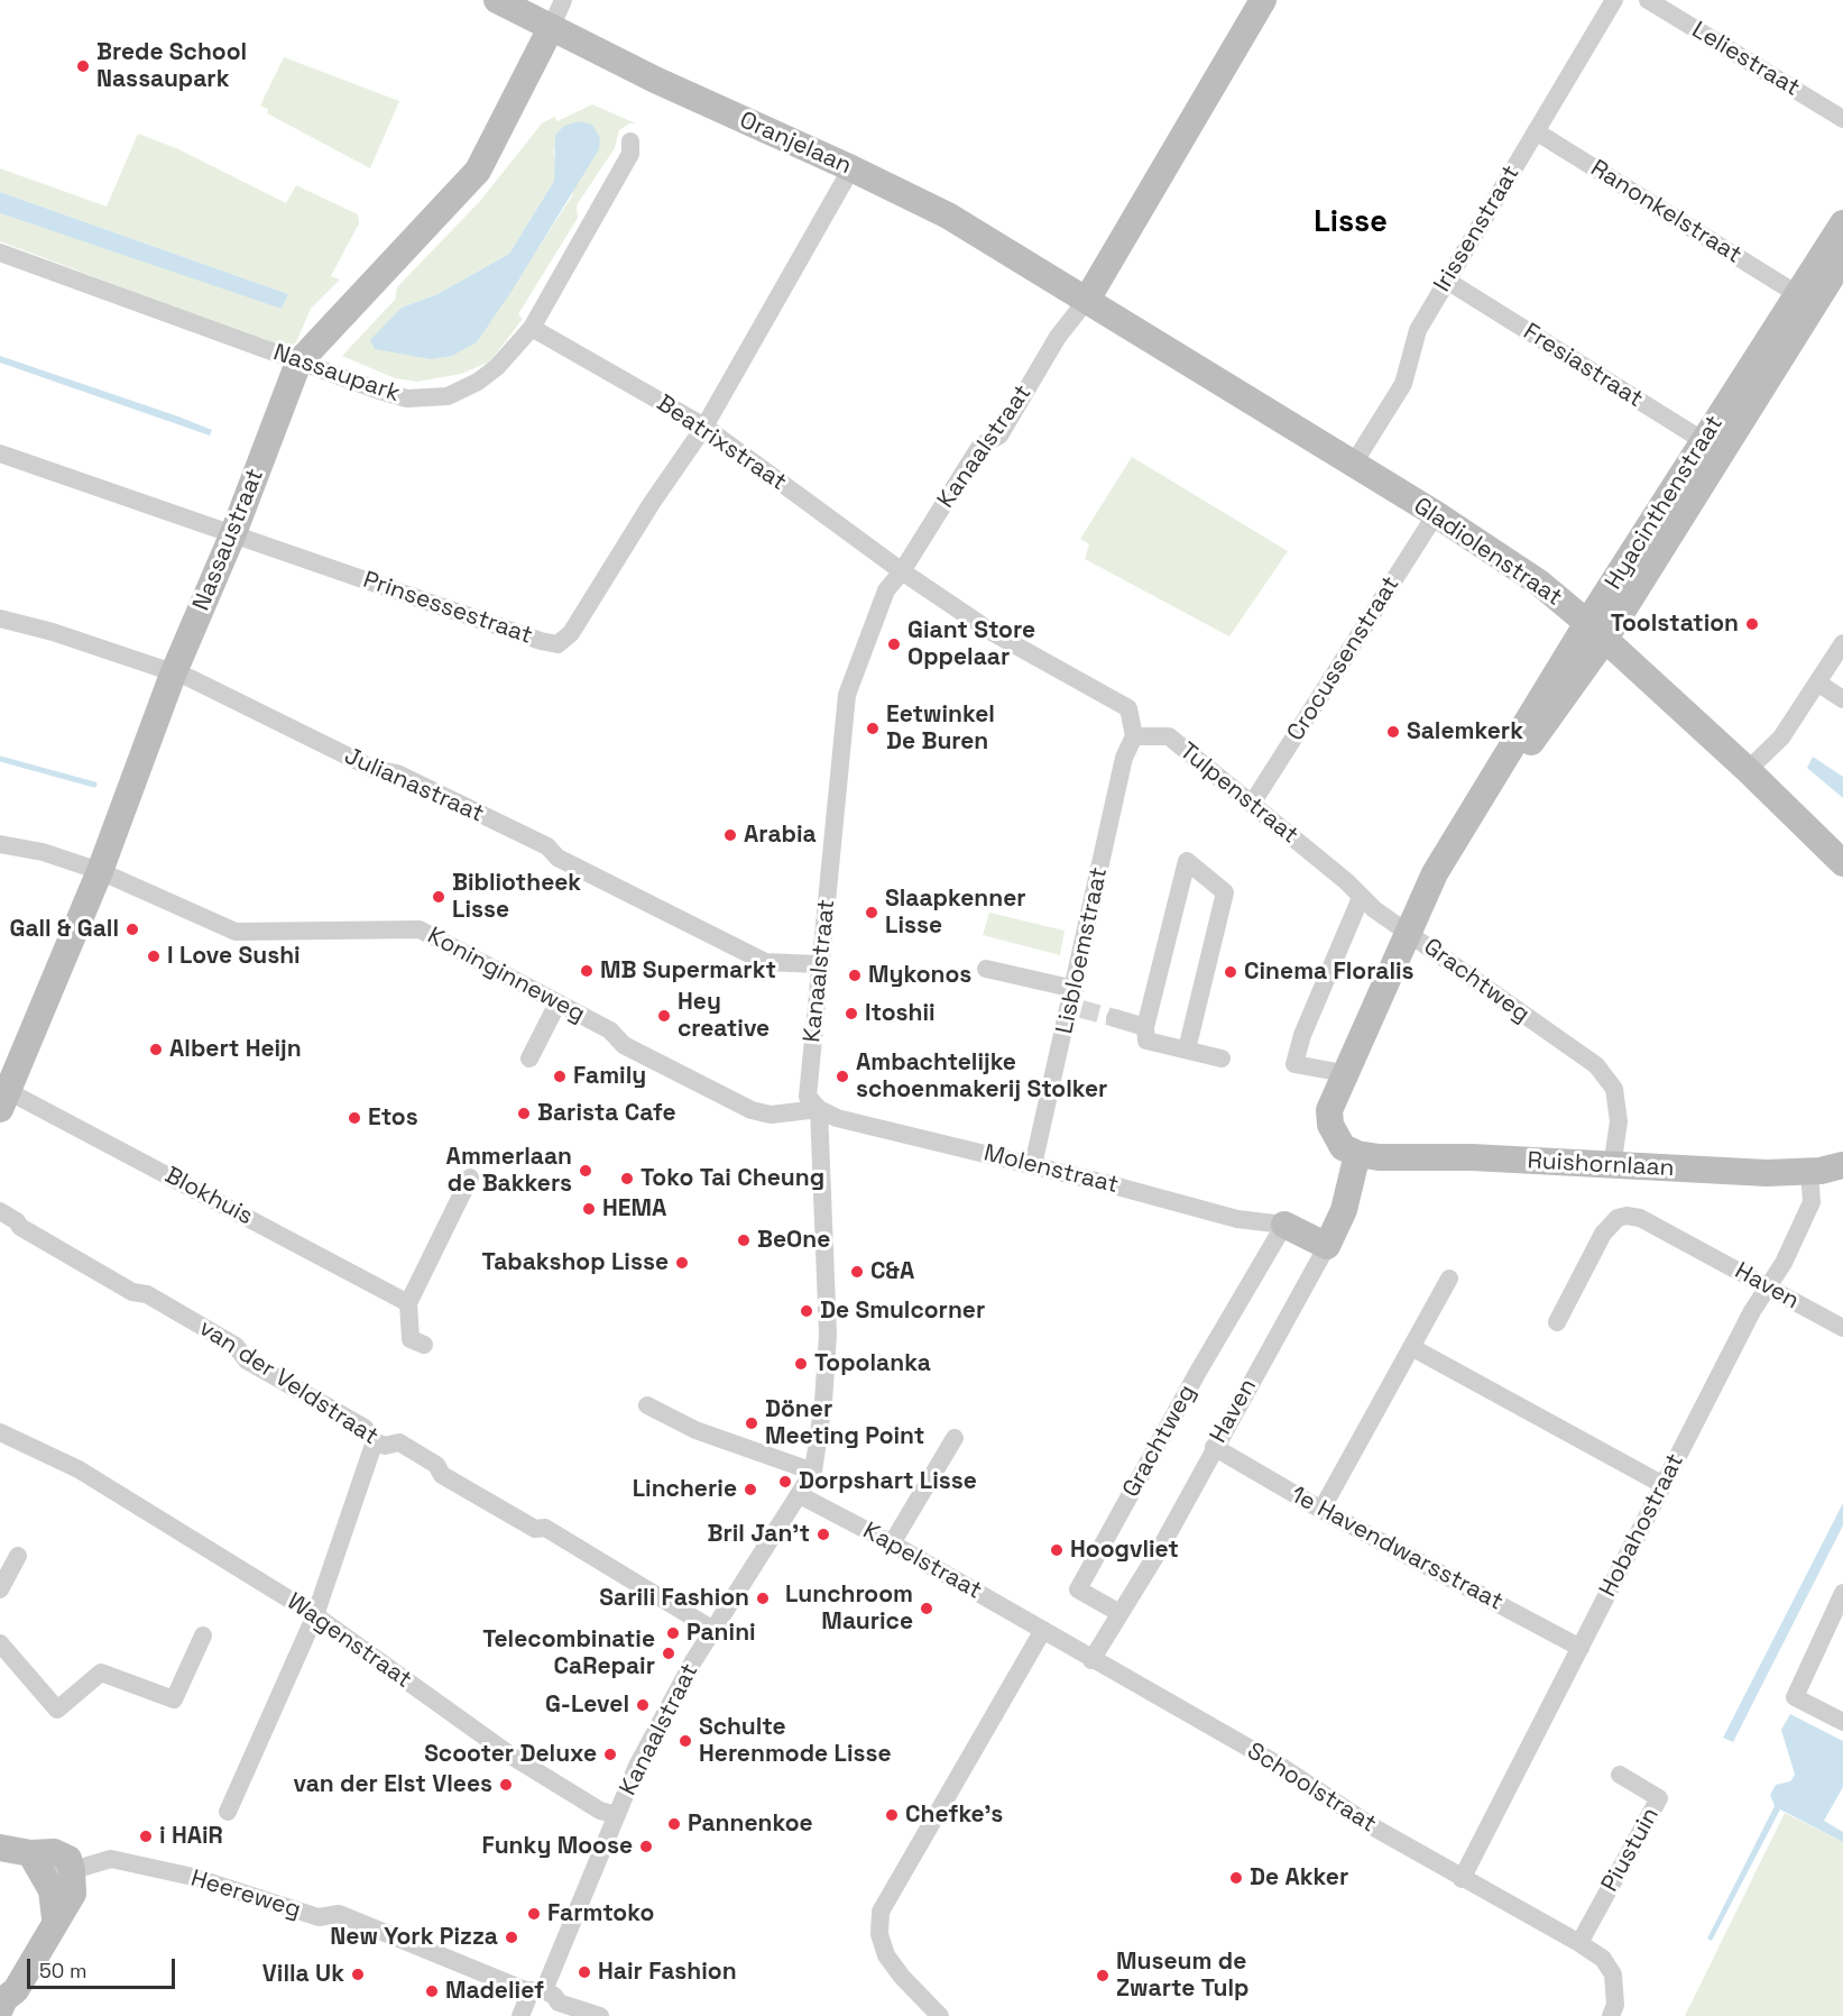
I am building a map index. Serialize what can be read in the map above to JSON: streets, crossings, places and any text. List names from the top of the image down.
{
  "streets": {
    "main road": [
      "Oranjelaan",
      "Kanaalstraat",
      "Hyacinthenstraat",
      "Nassaustraat",
      "Gladiolenstraat",
      "Grachtweg",
      "Ruishornlaan",
      "Haven"
    ],
    "street": [
      "Leliestraat",
      "Ranonkelstraat",
      "Irissenstraat",
      "Fresiastraat",
      "Nassaupark",
      "Beatrixstraat",
      "Prinsessestraat",
      "Crocussenstraat",
      "Julianastraat",
      "Tulpenstraat",
      "Lisbloemstraat",
      "Koninginneweg",
      "Molenstraat",
      "Blokhuis",
      "van der Veldstraat",
      "Hobahostraat",
      "1e Havendwarsstraat",
      "Kapelstraat",
      "Wagenstraat",
      "Schoolstraat",
      "Piustuin",
      "Heereweg"
    ]
  },
  "crossings": [
    ["Oranjelaan", "Kanaalstraat"],
    ["Oranjelaan", "Nassaustraat"],
    ["Oranjelaan", "Gladiolenstraat"],
    ["Oranjelaan", "Prinsessestraat"],
    ["Ranonkelstraat", "Irissenstraat"],
    ["Ranonkelstraat", "Hyacinthenstraat"],
    ["Irissenstraat", "Fresiastraat"],
    ["Irissenstraat", "Gladiolenstraat"],
    ["Fresiastraat", "Hyacinthenstraat"],
    ["Nassaupark", "Beatrixstraat"],
    ["Nassaupark", "Nassaustraat"],
    ["Beatrixstraat", "Kanaalstraat"],
    ["Beatrixstraat", "Prinsessestraat"],
    ["Kanaalstraat", "Gladiolenstraat"],
    ["Kanaalstraat", "Julianastraat"],
    ["Kanaalstraat", "Koninginneweg"],
    ["Kanaalstraat", "Molenstraat"],
    ["Kanaalstraat", "van der Veldstraat"],
    ["Kanaalstraat", "Kapelstraat"],
    ["Kanaalstraat", "Wagenstraat"],
    ["Kanaalstraat", "Heereweg"],
    ["Hyacinthenstraat", "Gladiolenstraat"],
    ["Hyacinthenstraat", "Tulpenstraat"],
    ["Hyacinthenstraat", "Grachtweg"],
    ["Nassaustraat", "Prinsessestraat"],
    ["Nassaustraat", "Julianastraat"],
    ["Nassaustraat", "Koninginneweg"],
    ["Nassaustraat", "Blokhuis"],
    ["Gladiolenstraat", "Crocussenstraat"],
    ["Crocussenstraat", "Tulpenstraat"],
    ["Tulpenstraat", "Lisbloemstraat"],
    ["Tulpenstraat", "Grachtweg"],
    ["Lisbloemstraat", "Molenstraat"],
    ["Koninginneweg", "Molenstraat"],
    ["Grachtweg", "Ruishornlaan"],
    ["Grachtweg", "Molenstraat"],
    ["Grachtweg", "Haven"],
    ["Ruishornlaan", "Haven"],
    ["Ruishornlaan", "Hobahostraat"],
    ["Haven", "Hobahostraat"],
    ["Haven", "1e Havendwarsstraat"],
    ["Haven", "Schoolstraat"],
    ["Hobahostraat", "1e Havendwarsstraat"],
    ["Hobahostraat", "Schoolstraat"],
    ["Kapelstraat", "Schoolstraat"],
    ["Schoolstraat", "Piustuin"]
  ],
  "districts": ["Lisse"],
  "places": [
    "Brede School Nassaupark",
    "Toolstation",
    "Giant Store Oppelaar",
    "Eetwinkel De Buren",
    "Salemkerk",
    "Arabia",
    "Bibliotheek Lisse",
    "Slaapkenner Lisse",
    "Gall & Gall",
    "I Love Sushi",
    "MB Supermarkt",
    "Cinema Floralis",
    "Mykonos",
    "Itoshii",
    "Hey creative",
    "Albert Heijn",
    "Family",
    "Ambachtelijke schoenmakerij Stolker",
    "Barista Cafe",
    "Etos",
    "Ammerlaan de Bakkers",
    "Toko Tai Cheung",
    "HEMA",
    "BeOne",
    "Tabakshop Lisse",
    "C&A",
    "De Smulcorner",
    "Topolanka",
    "Döner Meeting Point",
    "Dorpshart Lisse",
    "Lincherie",
    "Bril Jan't",
    "Hoogvliet",
    "Sarili Fashion",
    "Lunchroom Maurice",
    "Panini",
    "Telecombinatie CaRepair",
    "G-Level",
    "Schulte Herenmode Lisse",
    "Scooter Deluxe",
    "van der Elst Vlees",
    "Chefke's",
    "Pannenkoe",
    "i HAiR",
    "Funky Moose",
    "De Akker",
    "Farmtoko",
    "New York Pizza",
    "Hair Fashion",
    "Villa Uk",
    "Museum de Zwarte Tulp",
    "Madelief"
  ],
  "scale_bar": "50 m"
}
